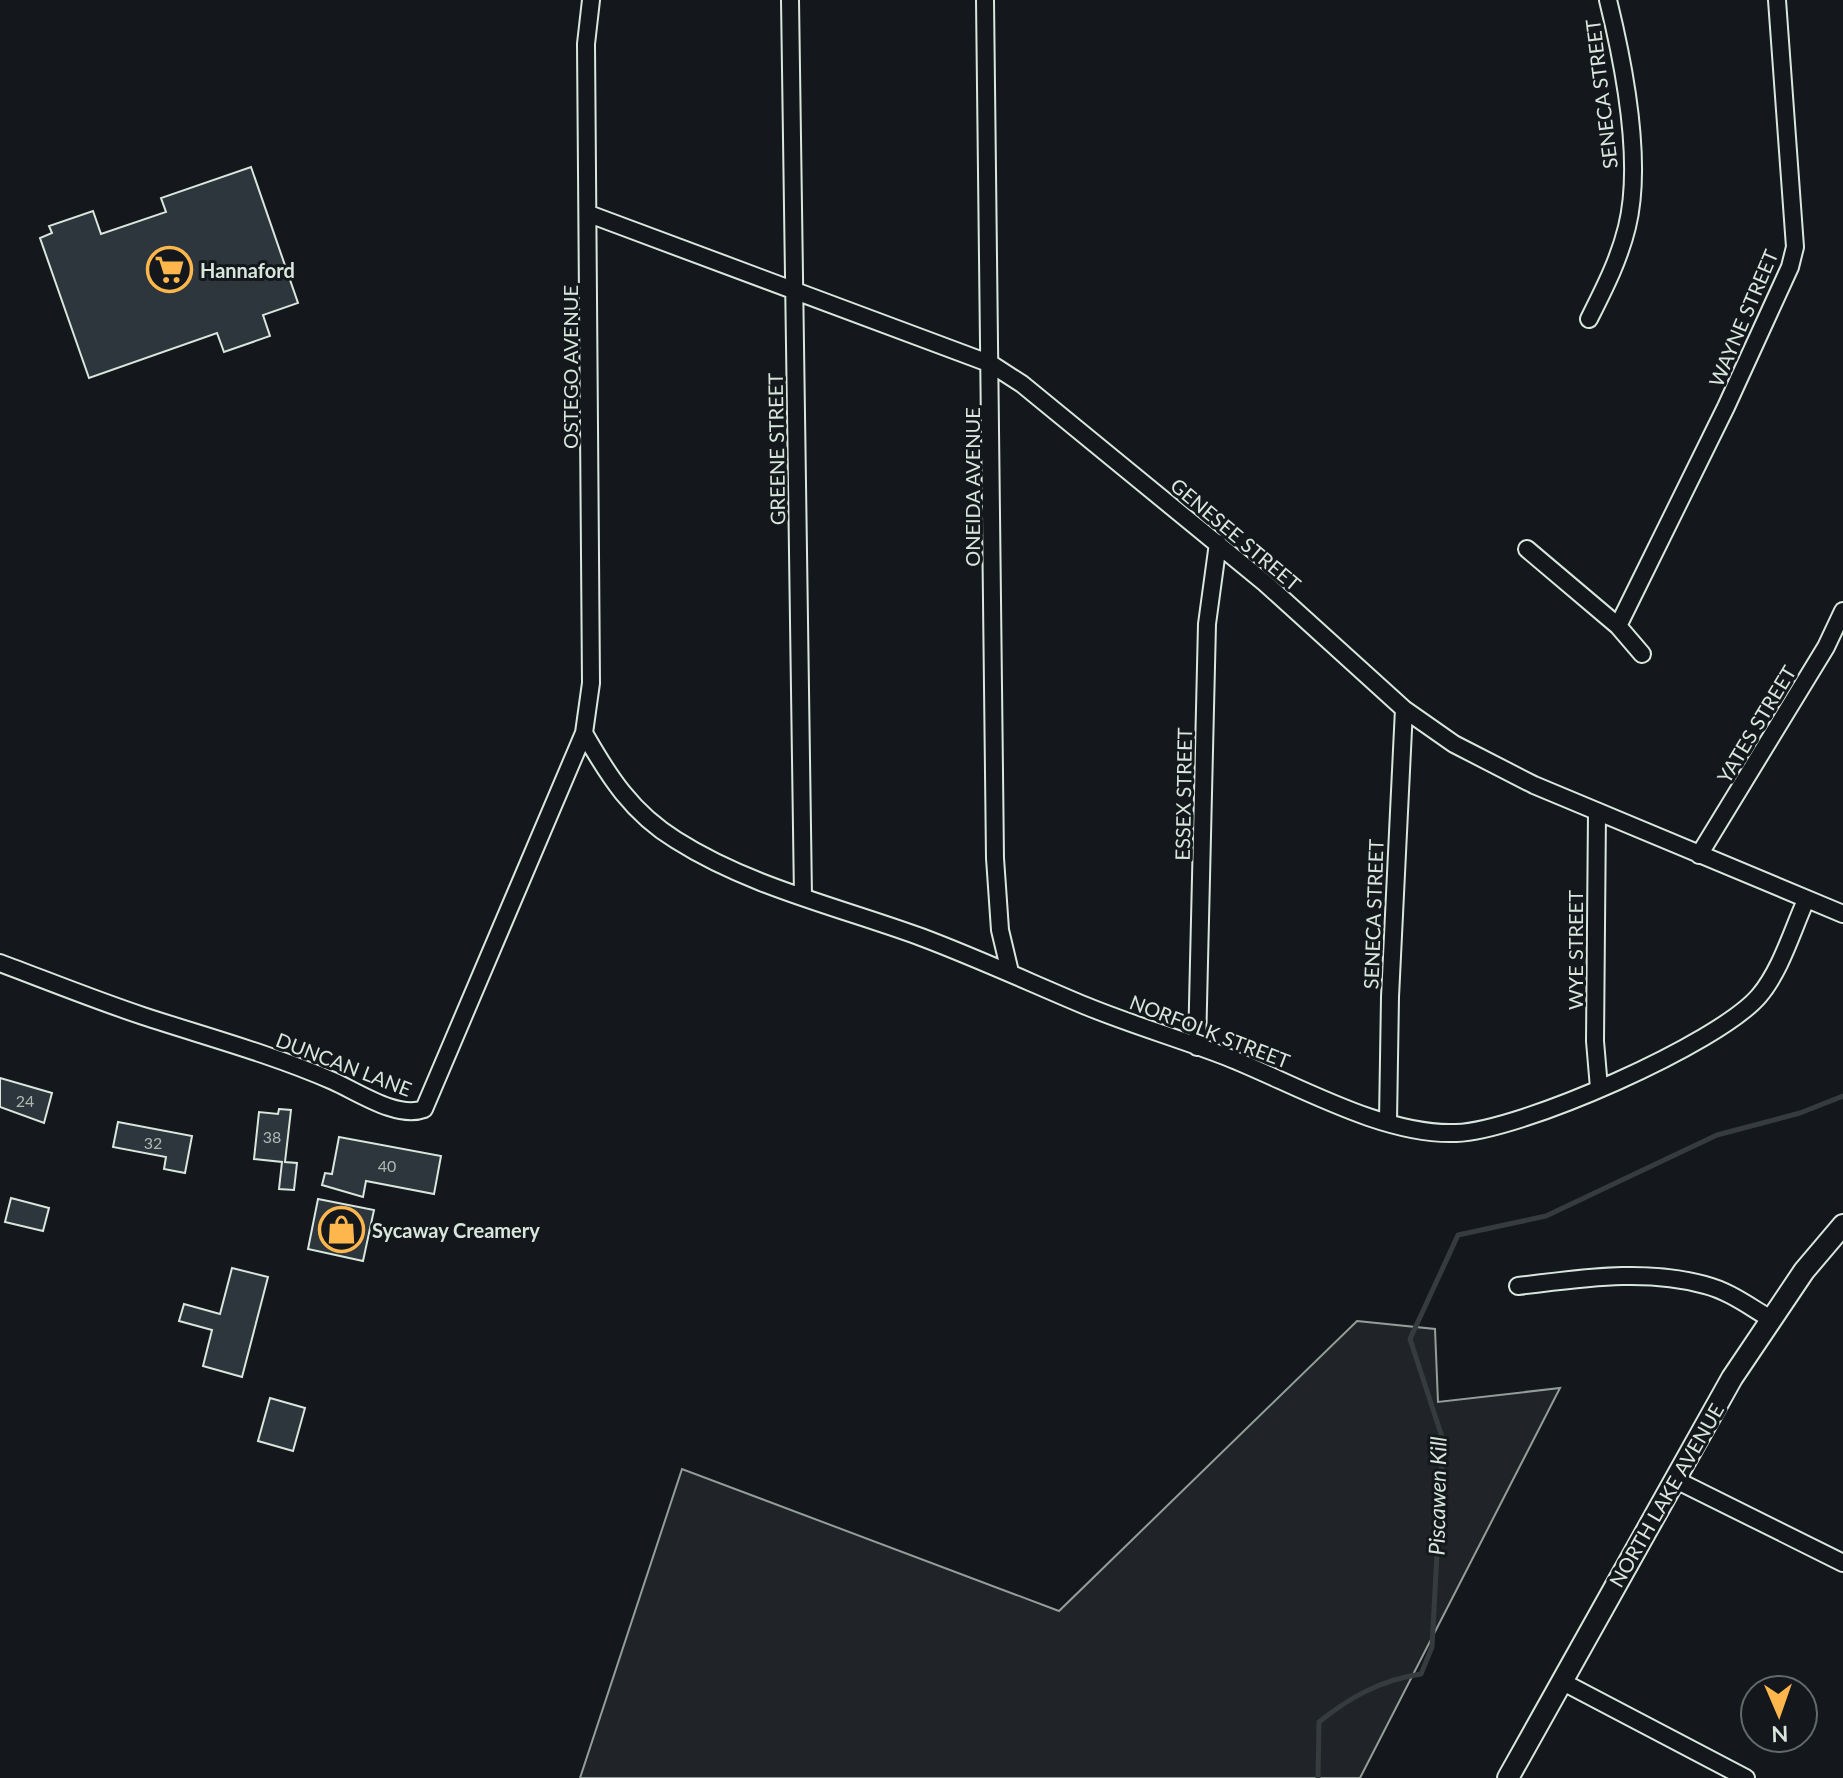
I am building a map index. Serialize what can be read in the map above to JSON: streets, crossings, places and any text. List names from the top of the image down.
{
  "streets": {
    "street": [
      "SENECA STREET",
      "WAYNE STREET",
      "OSTEGO AVENUE",
      "GREENE STREET",
      "ONEIDA AVENUE",
      "GENESEE STREET",
      "YATES STREET",
      "ESSEX STREET",
      "WYE STREET",
      "NORFOLK STREET",
      "DUNCAN LANE",
      "NORTH LAKE AVENUE"
    ]
  },
  "crossings": [
    ["SENECA STREET", "GENESEE STREET"],
    ["SENECA STREET", "NORFOLK STREET"],
    ["OSTEGO AVENUE", "GENESEE STREET"],
    ["OSTEGO AVENUE", "NORFOLK STREET"],
    ["OSTEGO AVENUE", "DUNCAN LANE"],
    ["GREENE STREET", "GENESEE STREET"],
    ["GREENE STREET", "NORFOLK STREET"],
    ["ONEIDA AVENUE", "GENESEE STREET"],
    ["ONEIDA AVENUE", "NORFOLK STREET"],
    ["GENESEE STREET", "YATES STREET"],
    ["GENESEE STREET", "ESSEX STREET"],
    ["GENESEE STREET", "WYE STREET"],
    ["GENESEE STREET", "NORFOLK STREET"],
    ["ESSEX STREET", "NORFOLK STREET"],
    ["WYE STREET", "NORFOLK STREET"],
    ["NORFOLK STREET", "DUNCAN LANE"]
  ],
  "water": ["Piscawen Kill"],
  "places": {
    "supermarket": ["Hannaford"],
    "shop": ["Sycaway Creamery"]
  },
  "house_numbers": [
    "24",
    "38",
    "32",
    "40"
  ],
  "north": "bottom"
}
